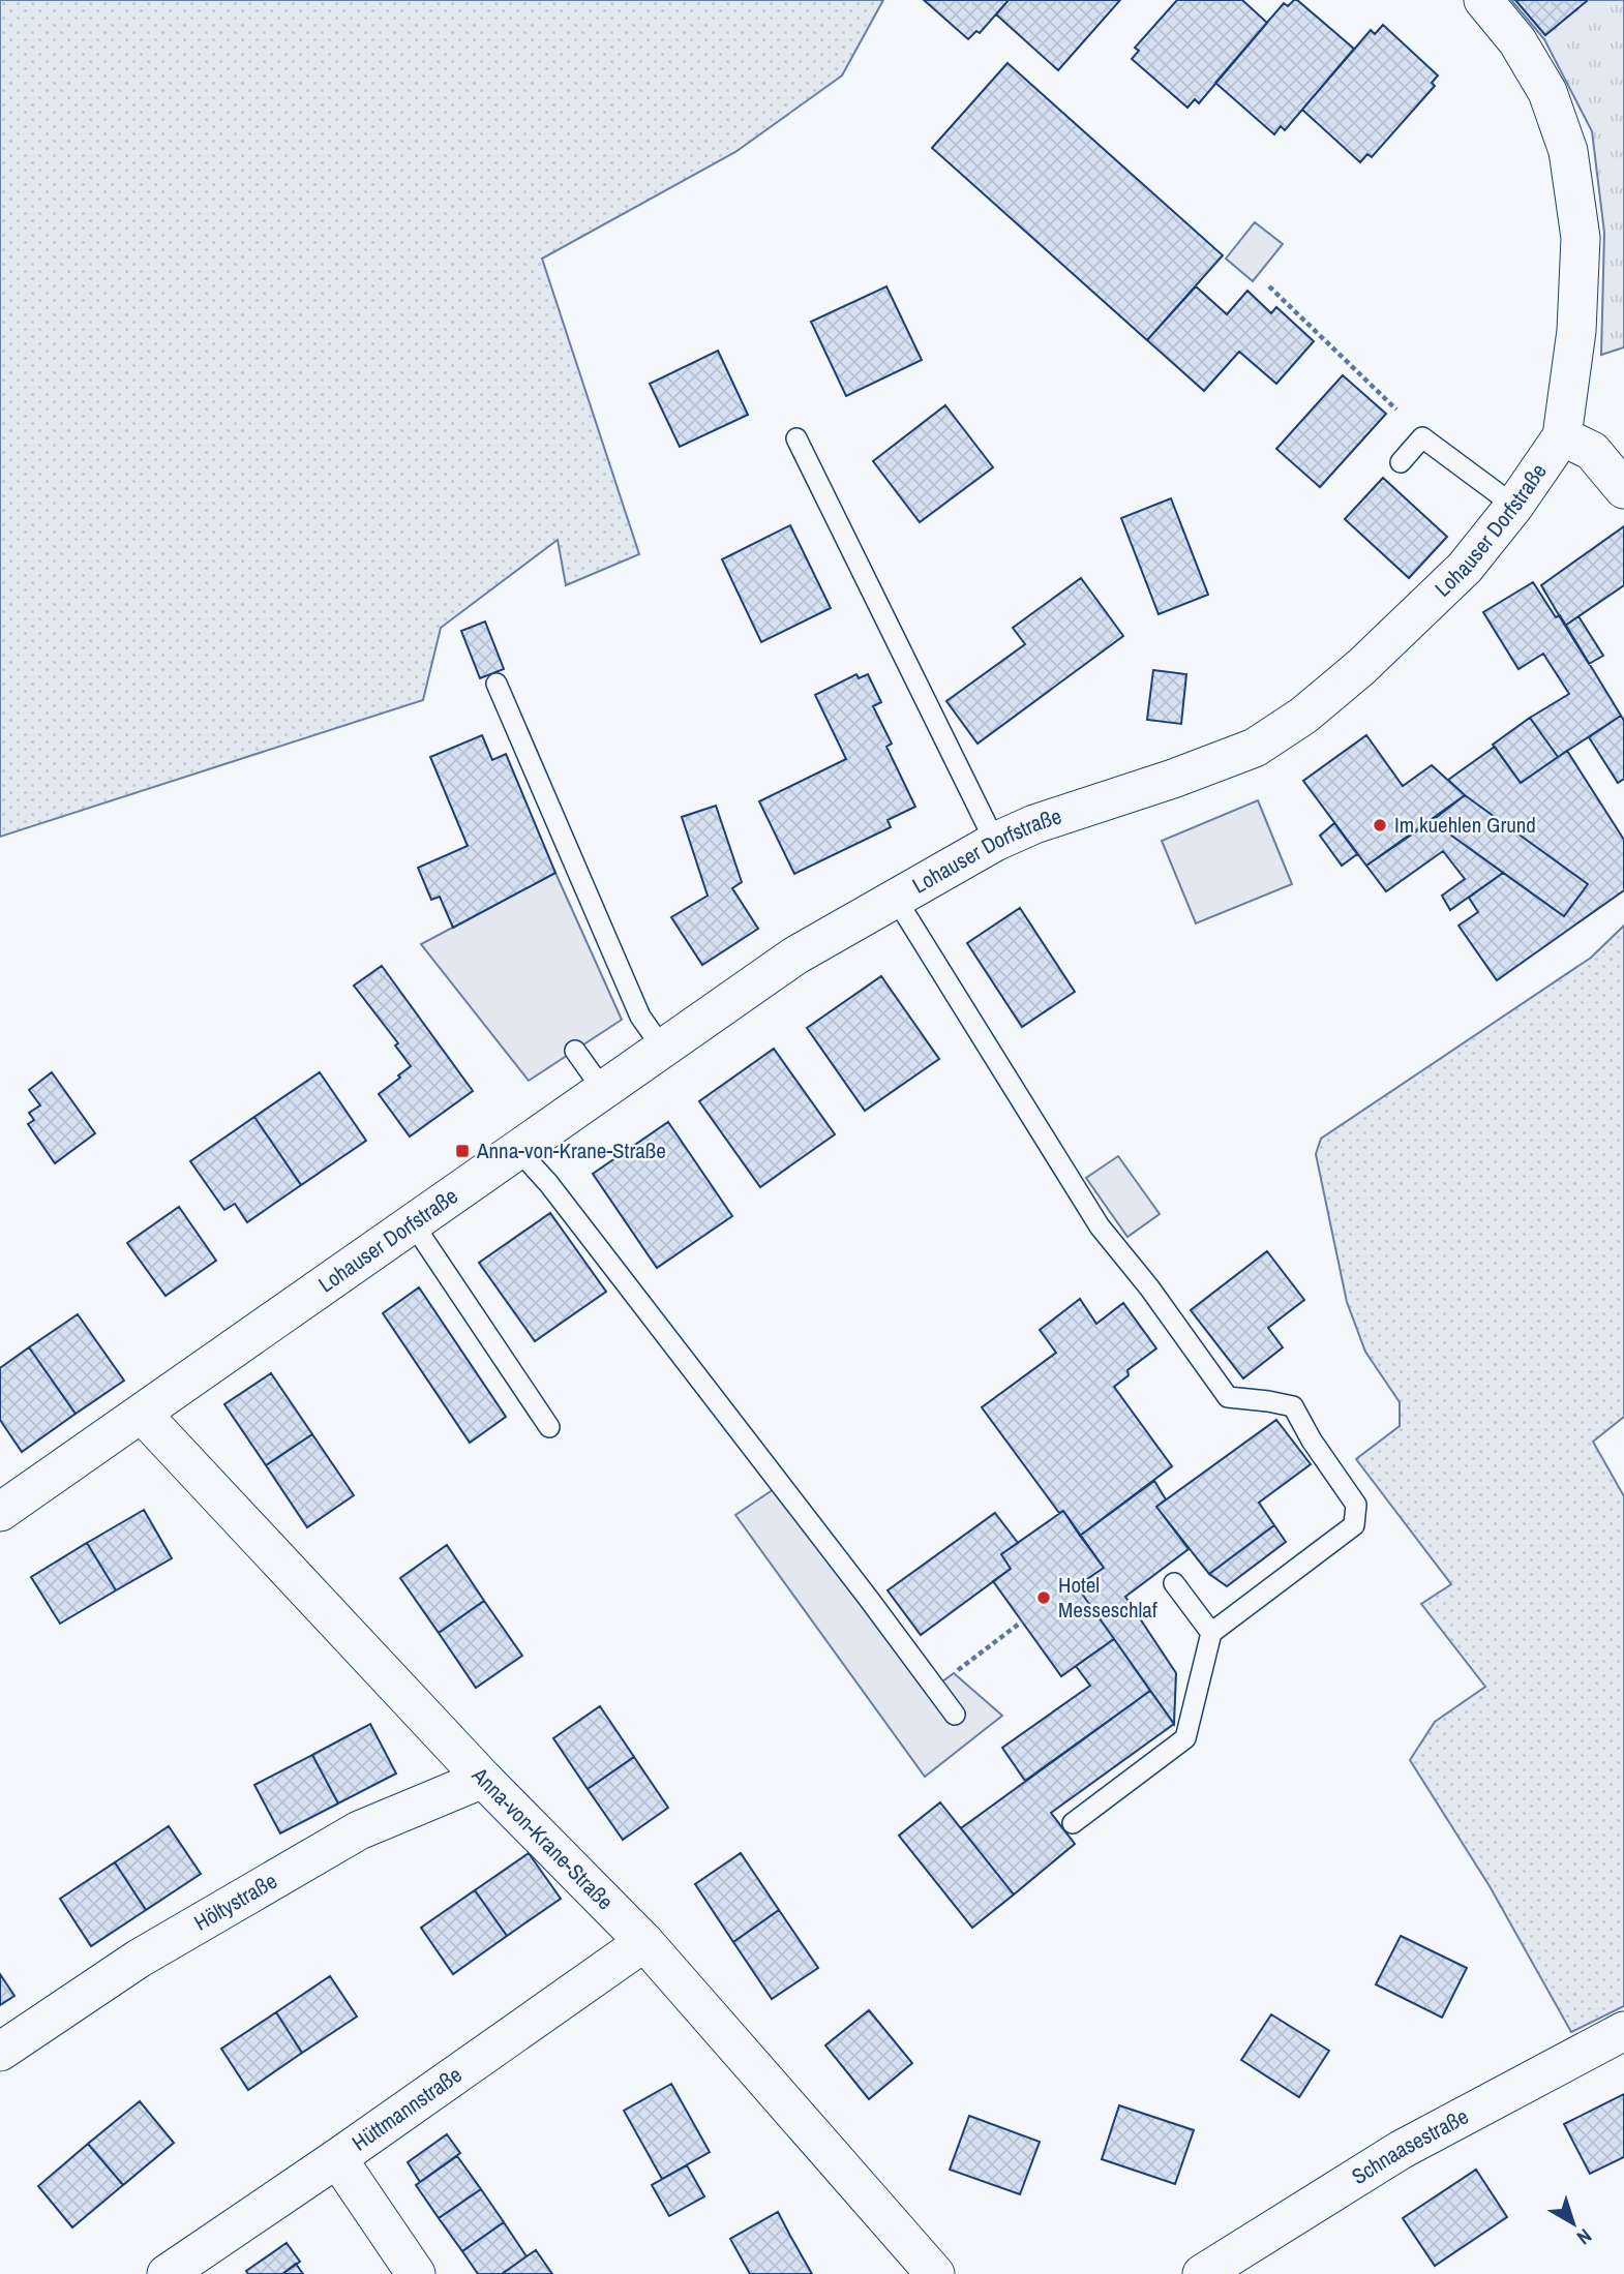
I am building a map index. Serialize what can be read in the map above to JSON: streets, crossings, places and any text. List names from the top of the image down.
{
  "streets": {
    "street": [
      "Lohauser Dorfstraße",
      "Anna-von-Krane-Straße",
      "Höltystraße",
      "Hüttmannstraße",
      "Schnaasestraße"
    ]
  },
  "crossings": [
    ["Lohauser Dorfstraße", "Anna-von-Krane-Straße"],
    ["Anna-von-Krane-Straße", "Höltystraße"],
    ["Anna-von-Krane-Straße", "Hüttmannstraße"]
  ],
  "places": {
    "other": ["Im kuehlen Grund", "Hotel Messeschlaf"],
    "transit": ["Anna-von-Krane-Straße"]
  },
  "north": "bottom right"
}
